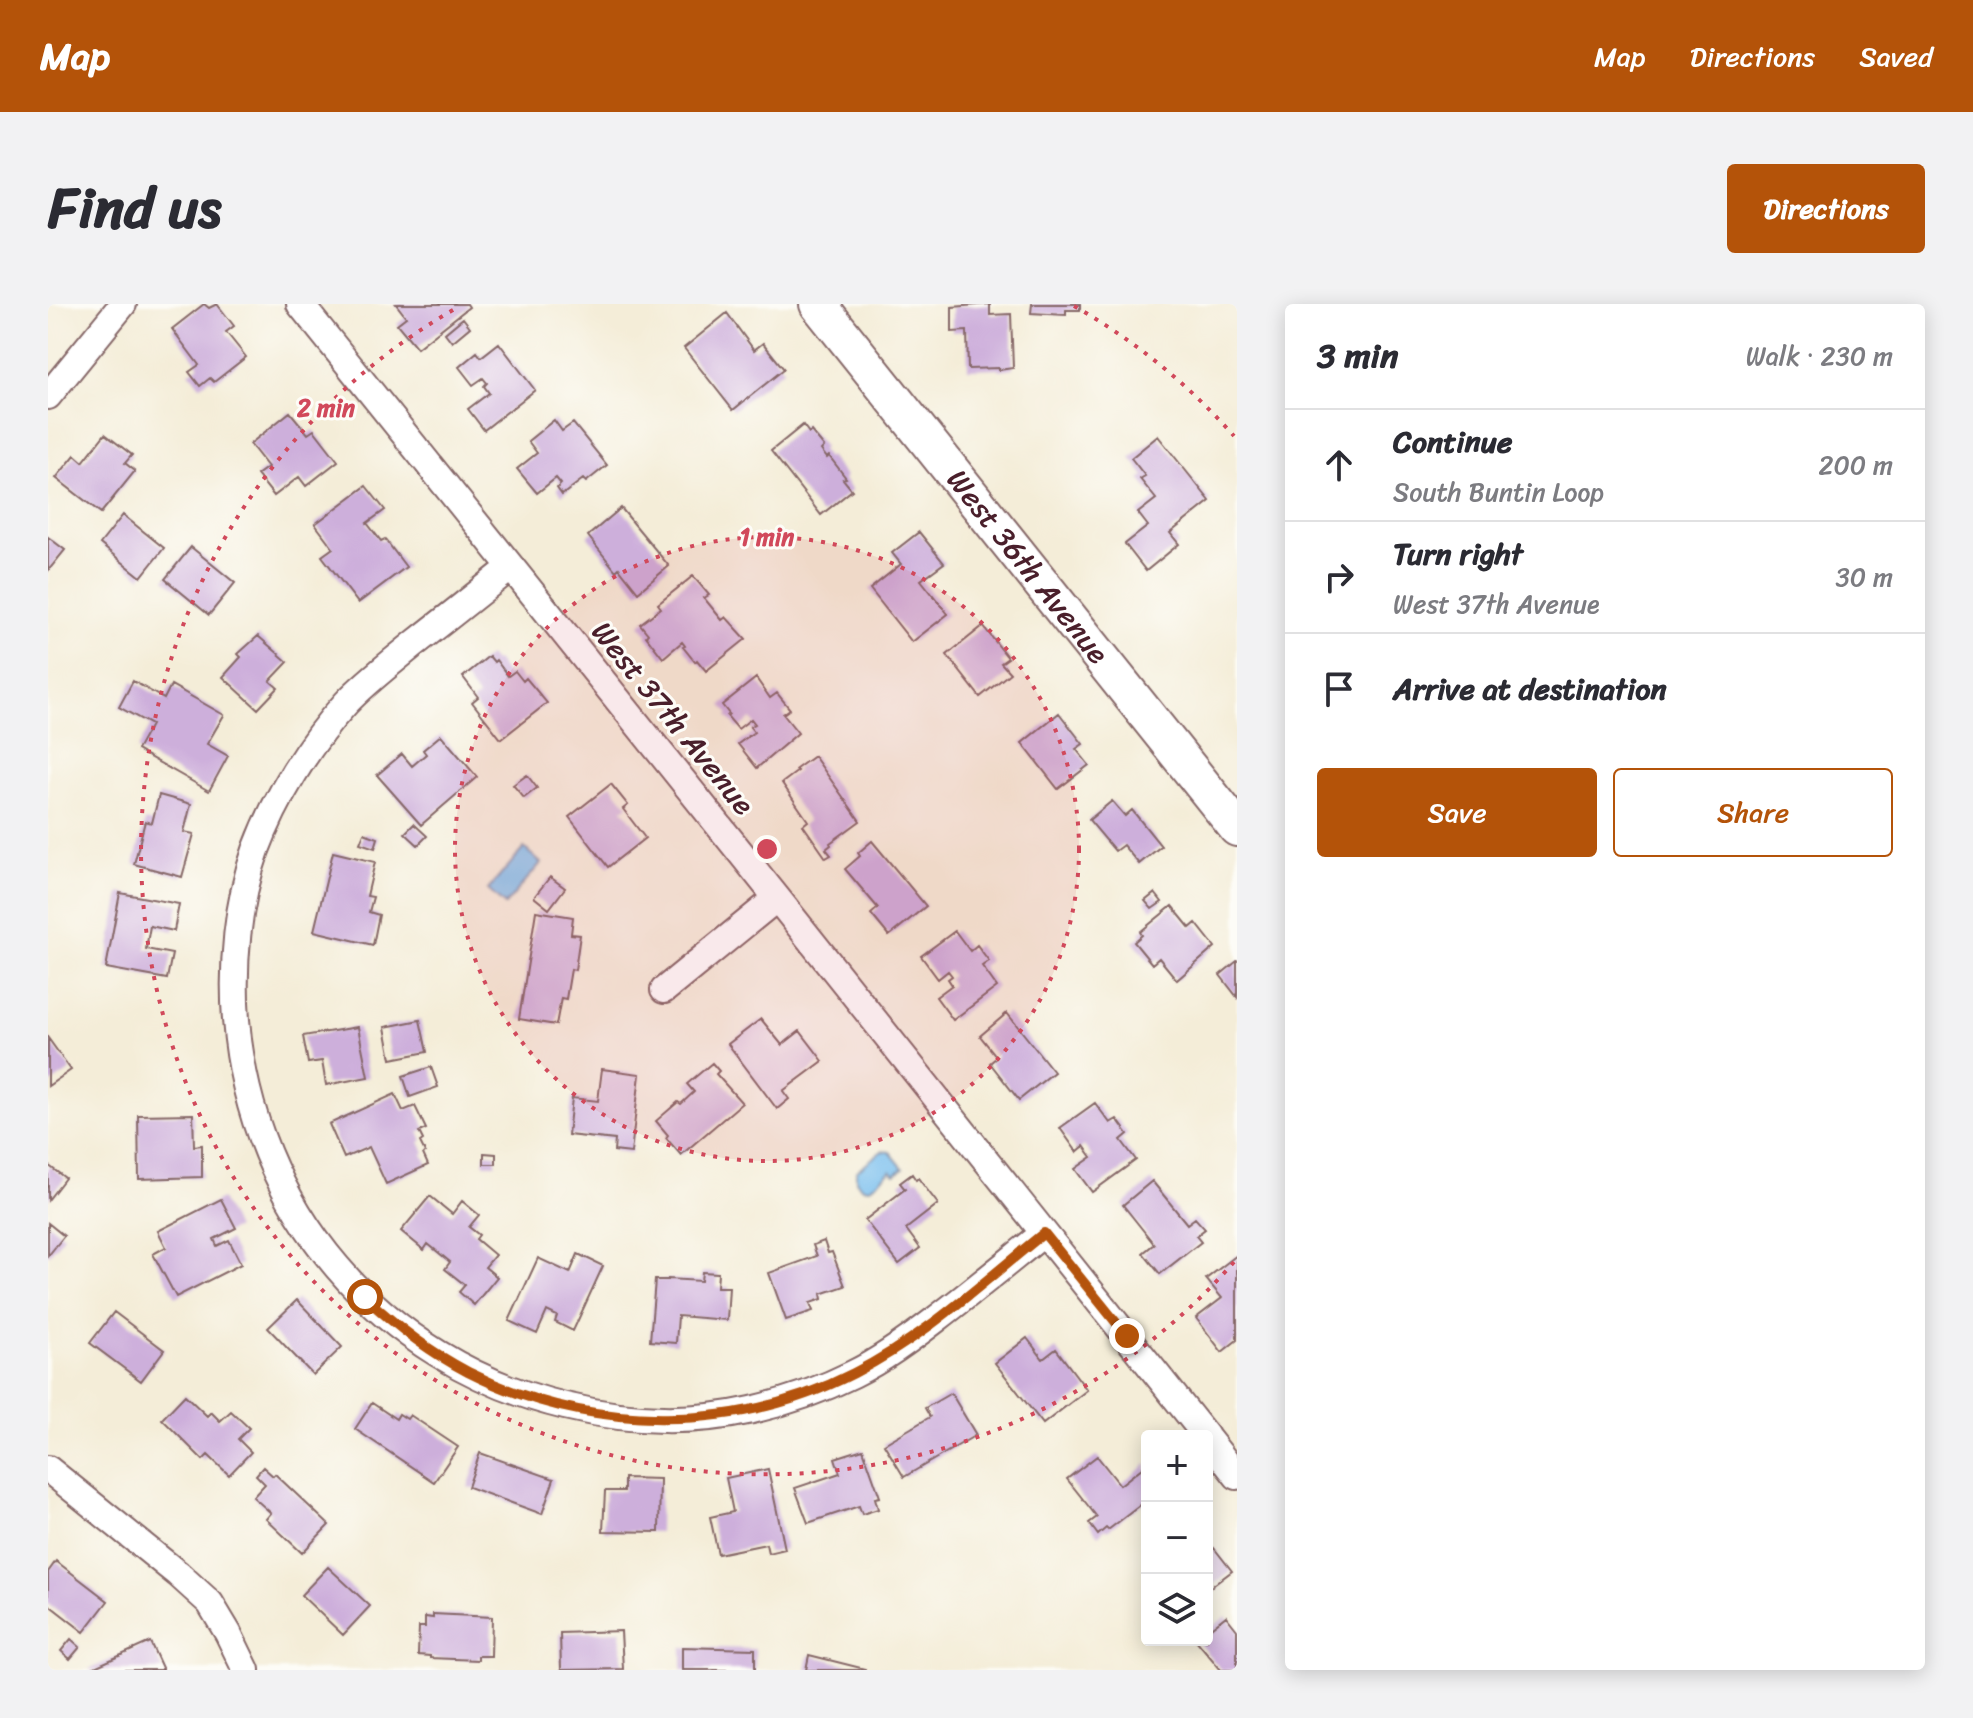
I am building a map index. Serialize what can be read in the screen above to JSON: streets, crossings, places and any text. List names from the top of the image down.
{
  "streets": {
    "street": ["West 36th Avenue", "West 37th Avenue"]
  },
  "page": {
    "header": "Map",
    "nav": ["Map", "Directions", "Saved"],
    "title": "Find us",
    "buttons": [
      "Directions",
      ["Save", "Share"]
    ],
    "heading": ["3 min", "Walk · 230 m"],
    "list": [
      ["Continue", "South Buntin Loop", "200 m"],
      ["Turn right", "West 37th Avenue", "30 m"],
      "Arrive at destination"
    ],
    "map_buttons": ["+", "−"]
  },
  "rings": ["2 min", "1 min"]
}
